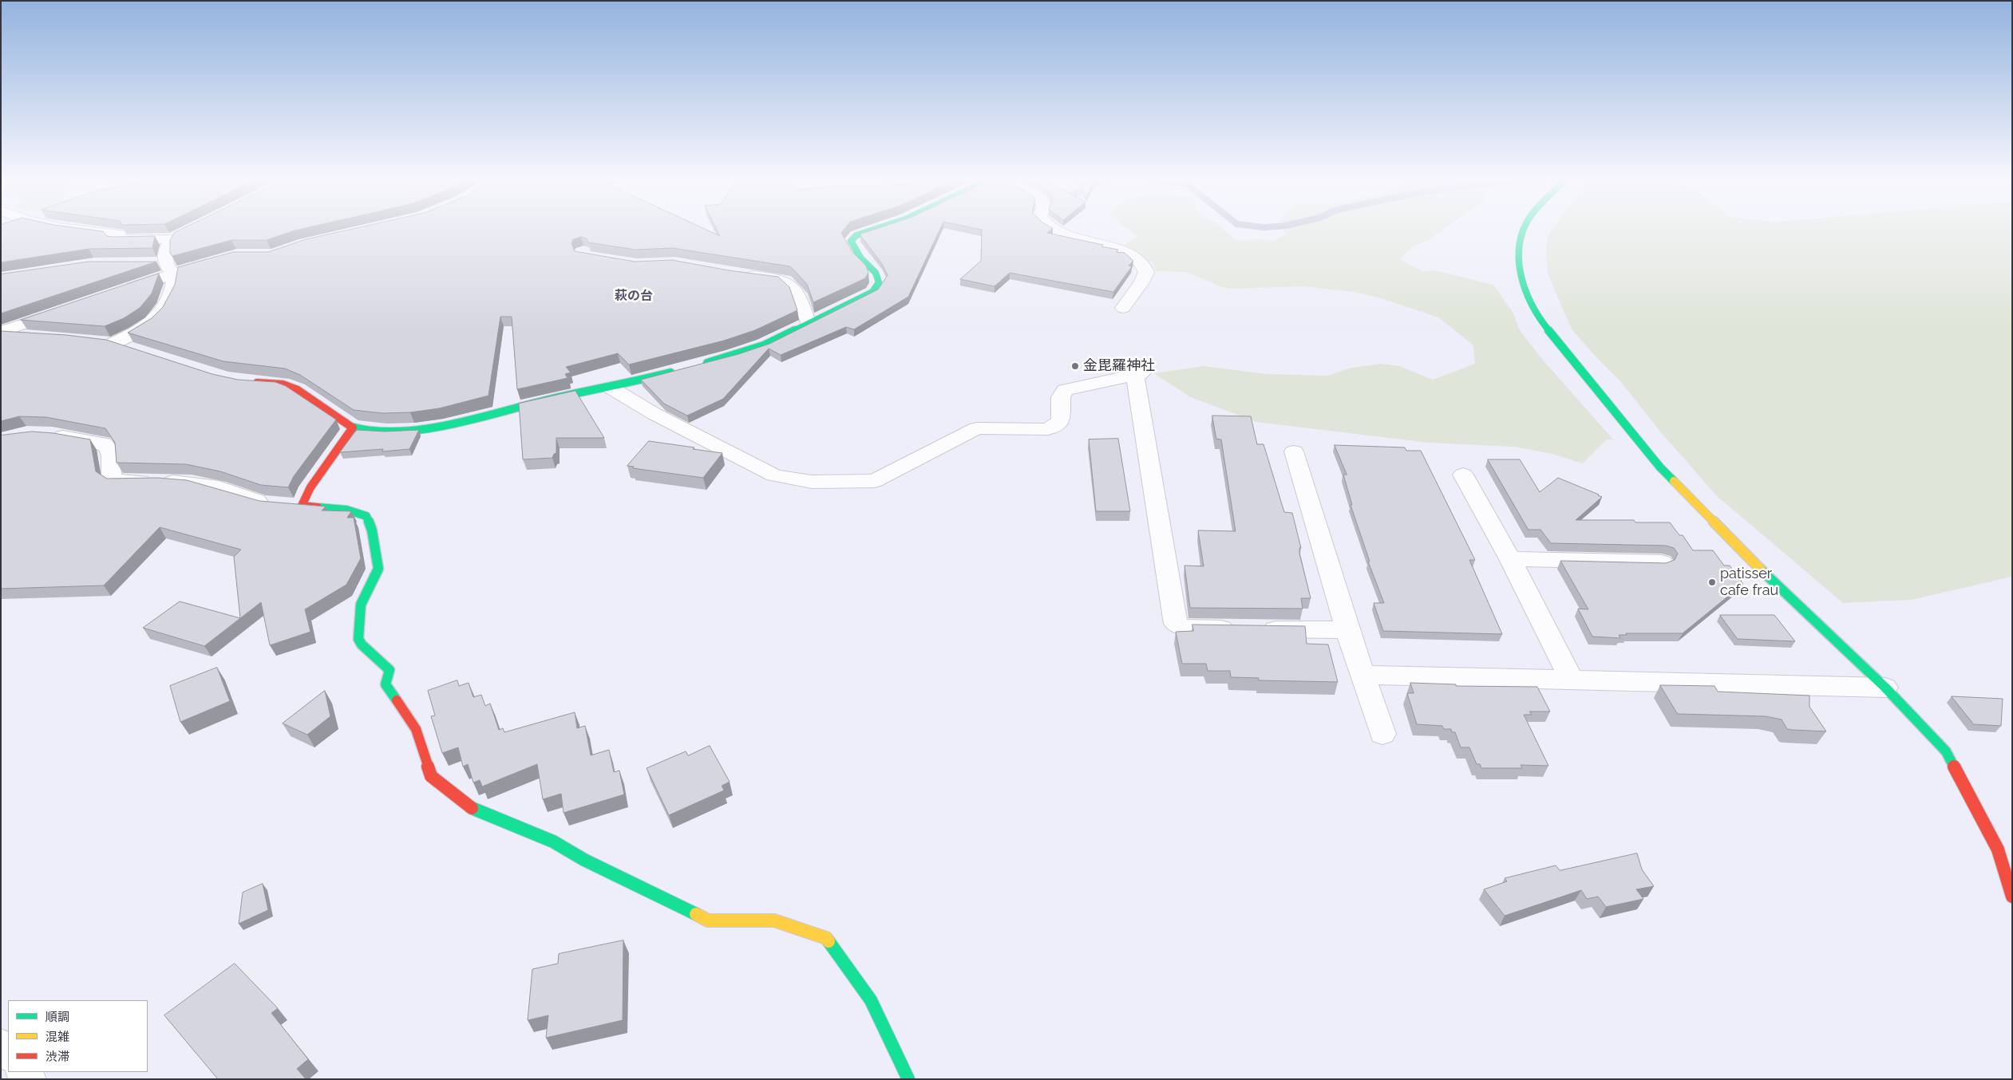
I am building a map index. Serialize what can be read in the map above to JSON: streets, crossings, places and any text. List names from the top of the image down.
{
  "districts": ["萩の台"],
  "places": ["金毘羅神社", "patisser cafe frau"],
  "legend": ["順調", "混雑", "渋滞"]
}
